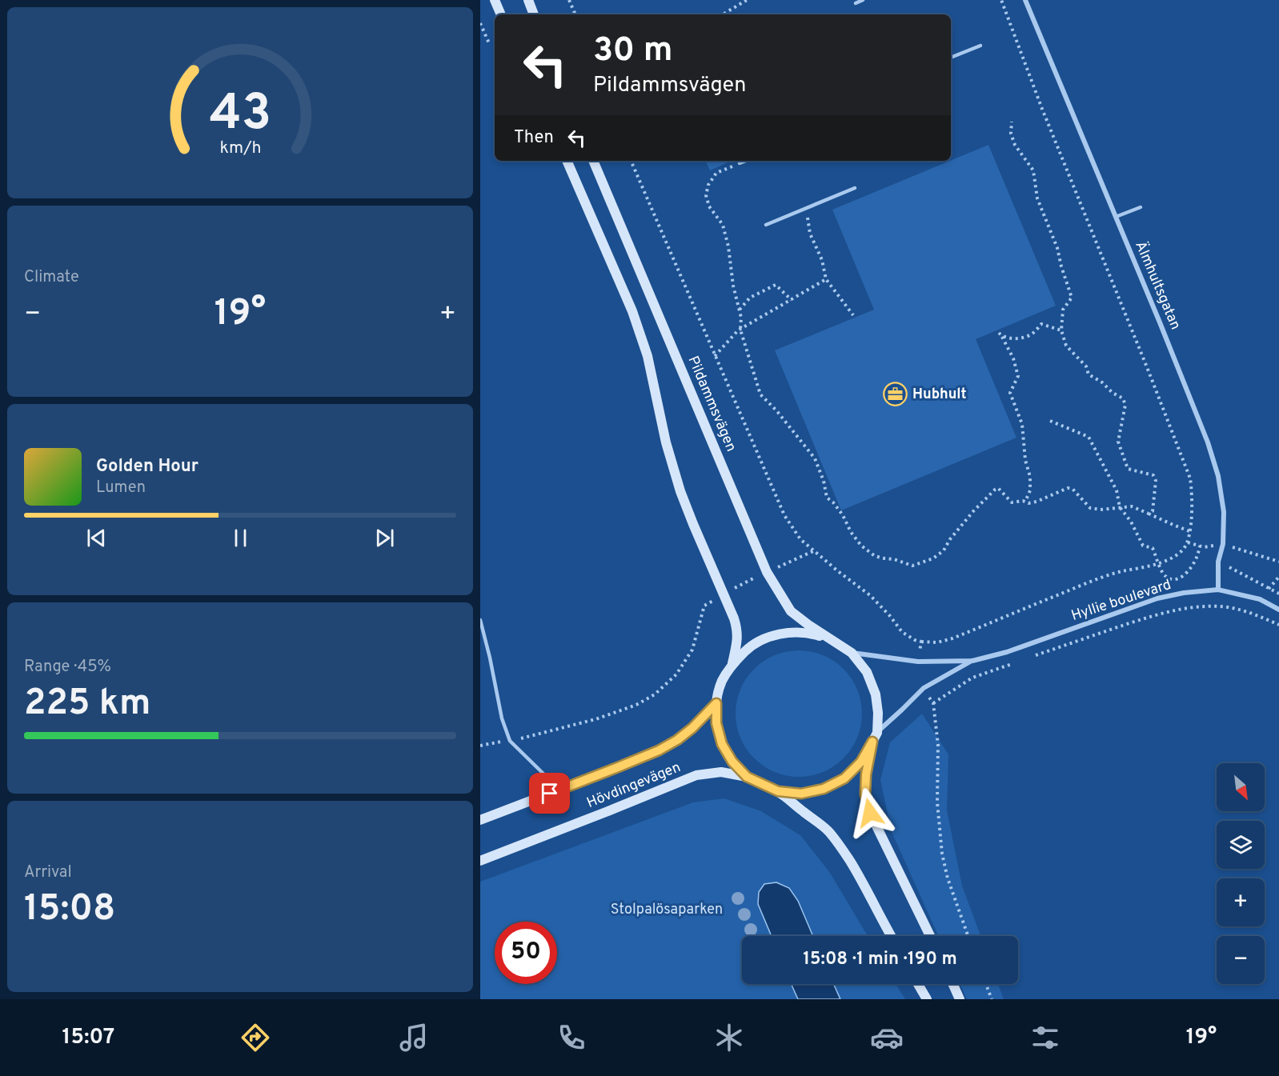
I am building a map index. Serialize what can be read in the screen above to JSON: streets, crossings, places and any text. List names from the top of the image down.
{
  "streets": {
    "main road": ["Pildammsvägen", "Hövdingevägen"],
    "street": ["Älmhultsgatan", "Hyllie boulevard"]
  },
  "crossings": [
    ["Älmhultsgatan", "Hyllie boulevard"],
    ["Pildammsvägen", "Hyllie boulevard"],
    ["Pildammsvägen", "Hövdingevägen"],
    ["Hyllie boulevard", "Hövdingevägen"]
  ],
  "parks": ["Stolpalösaparken"],
  "places": {
    "office": ["Hubhult"]
  },
  "north": "bottom right",
  "page": {
    "turn": ["30 m", "Pildammsvägen"],
    "then": "Then",
    "tile": [
      "Climate",
      ["Range · 45%", "225 km"],
      ["Arrival", "15:08"]
    ],
    "heat": ["−", "19°", "+"],
    "song": ["Golden Hour", "Lumen"],
    "map_buttons": ["+", "−"],
    "limit": "50",
    "trip": "15:08 · 1 min · 190 m",
    "tabs": ["15:07", "19°"],
    "gauge": ["43", "km/h"]
  }
}
